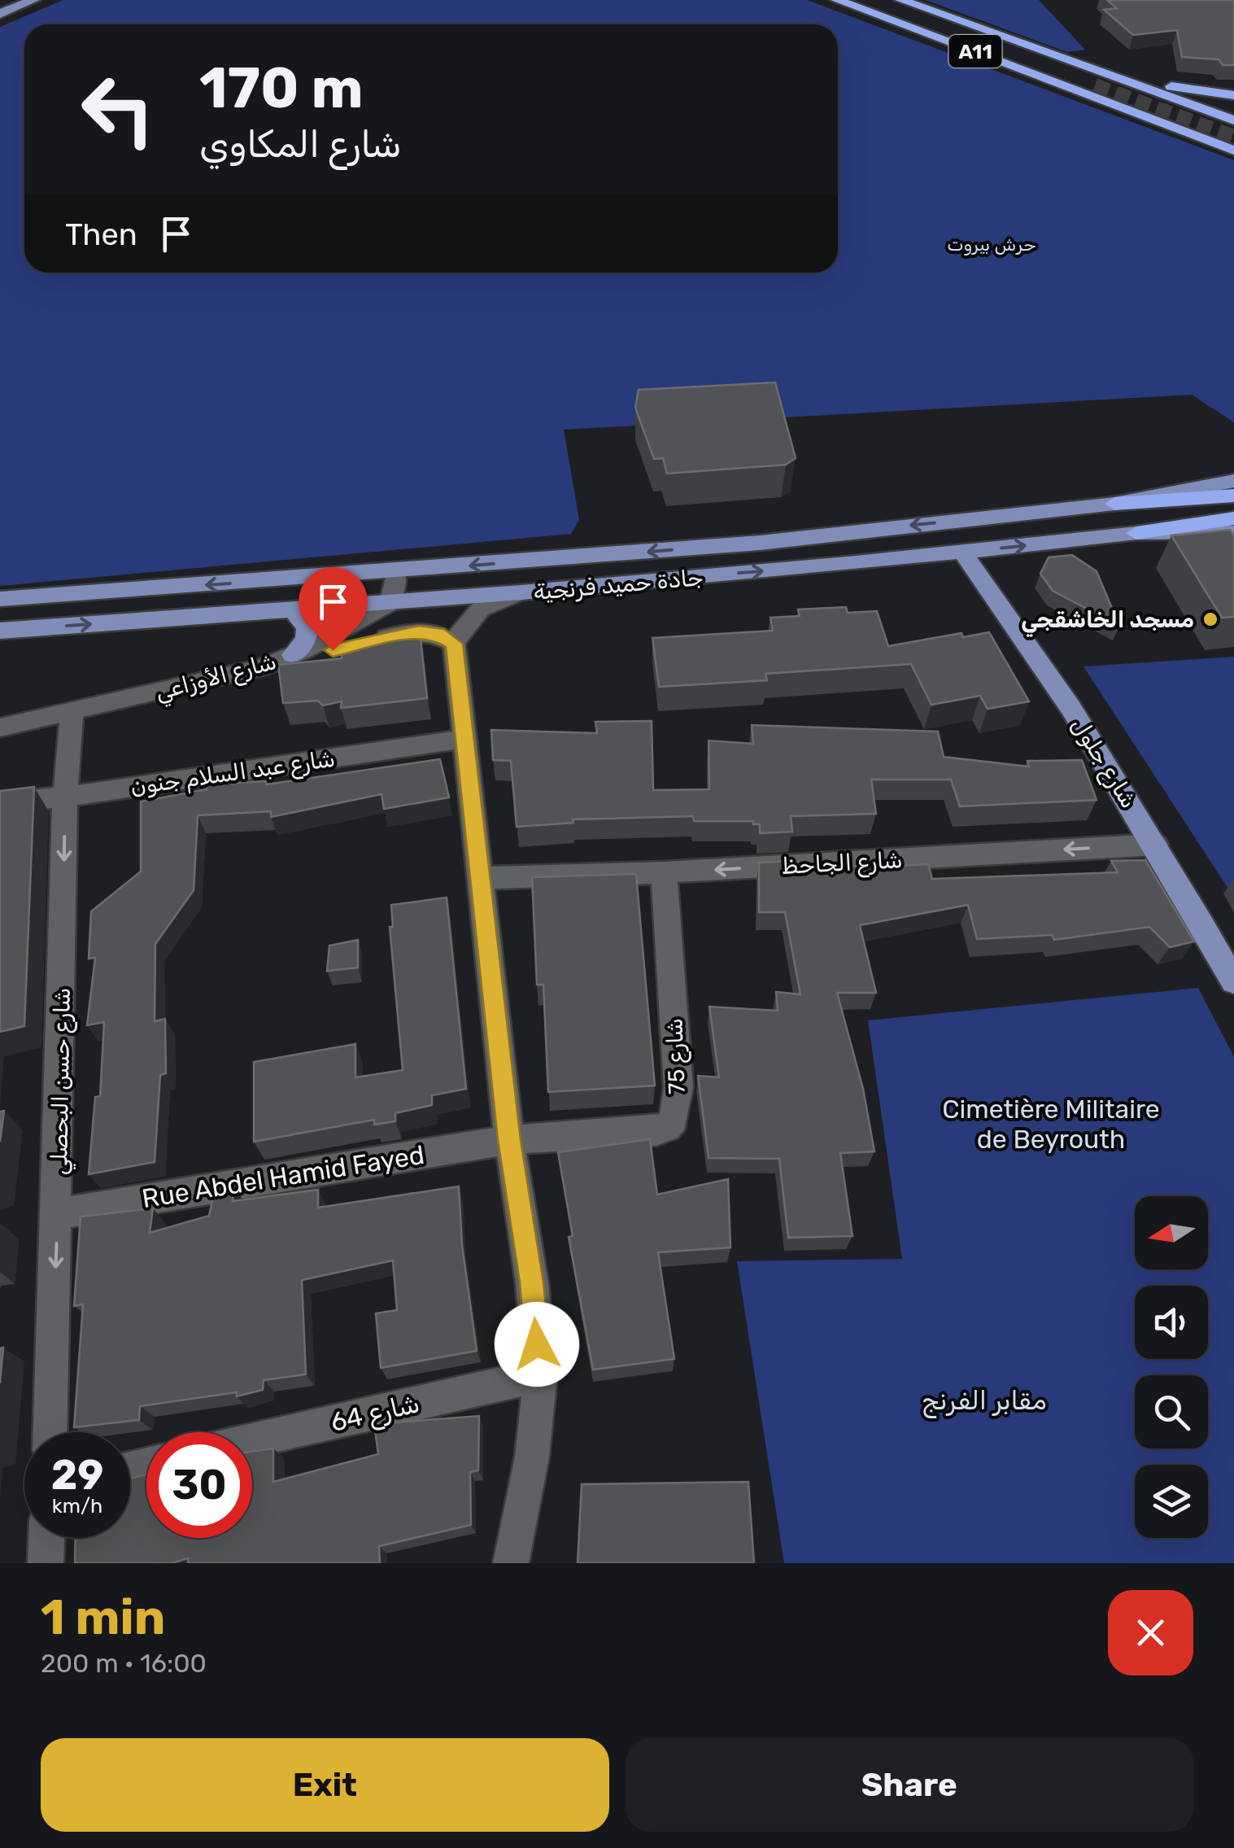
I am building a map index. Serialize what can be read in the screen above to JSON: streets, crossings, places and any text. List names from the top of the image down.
{
  "streets": {
    "highway": ["A11", "جادة حميد فرنجية"],
    "main road": ["شارع جلول"],
    "street": [
      "شارع الأوزاعي",
      "شارع عبد السلام جنون",
      "شارع الجاحظ",
      "شارع 75",
      "شارع حسن البحصلي",
      "Rue Abdel Hamid Fayed",
      "شارع 64"
    ]
  },
  "crossings": [
    ["جادة حميد فرنجية", "شارع الأوزاعي"],
    ["جادة حميد فرنجية", "شارع جلول"],
    ["شارع الأوزاعي", "شارع حسن البحصلي"],
    ["شارع جلول", "شارع الجاحظ"],
    ["شارع عبد السلام جنون", "شارع حسن البحصلي"],
    ["شارع الجاحظ", "شارع 75"],
    ["شارع 75", "Rue Abdel Hamid Fayed"],
    ["شارع حسن البحصلي", "Rue Abdel Hamid Fayed"]
  ],
  "one_way": ["شارع الجاحظ", "شارع حسن البحصلي"],
  "parks": ["حرش بيروت", "Cimetière Militaire de Beyrouth", "مقابر الفرنج"],
  "places": ["مسجد الخاشقجي"],
  "north": "left",
  "page": {
    "turn": ["170 m", "شارع المكاوي"],
    "then": "Then",
    "speed": "29 km/h",
    "limit": "30",
    "heading": ["1 min", "200 m · 16:00"],
    "buttons": ["Exit", "Share"]
  }
}
